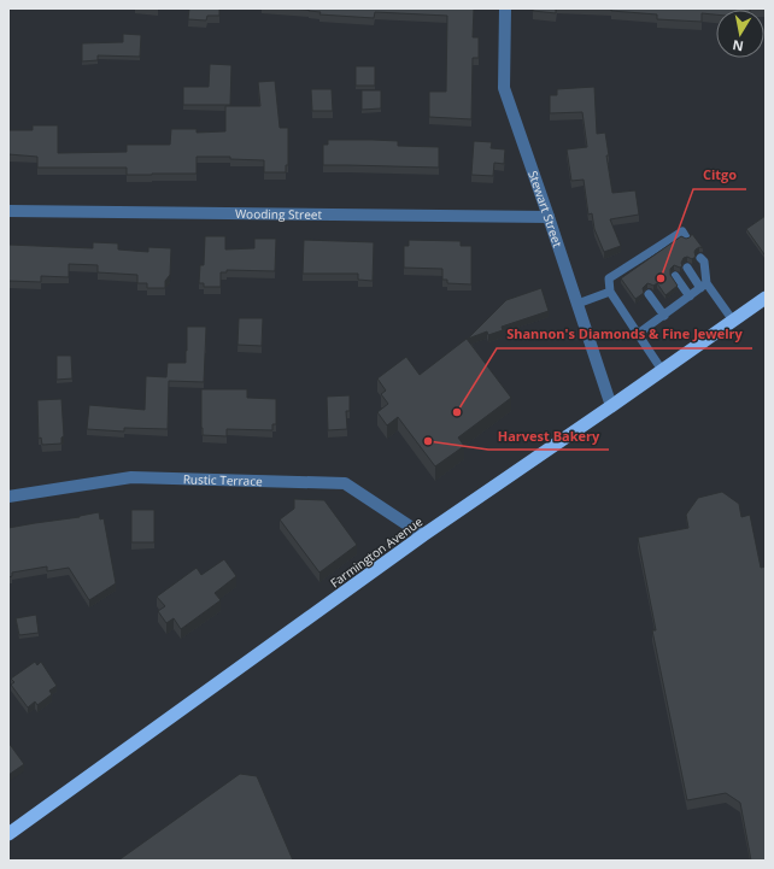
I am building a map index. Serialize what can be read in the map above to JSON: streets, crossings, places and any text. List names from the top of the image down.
{
  "streets": {
    "highway": ["Farmington Avenue"],
    "street": ["Stewart Street", "Wooding Street", "Rustic Terrace"]
  },
  "crossings": [
    ["Stewart Street", "Wooding Street"],
    ["Stewart Street", "Farmington Avenue"],
    ["Rustic Terrace", "Farmington Avenue"]
  ],
  "places": ["Citgo", "Shannon's Diamonds & Fine Jewelry", "Harvest Bakery"],
  "north": "bottom"
}
